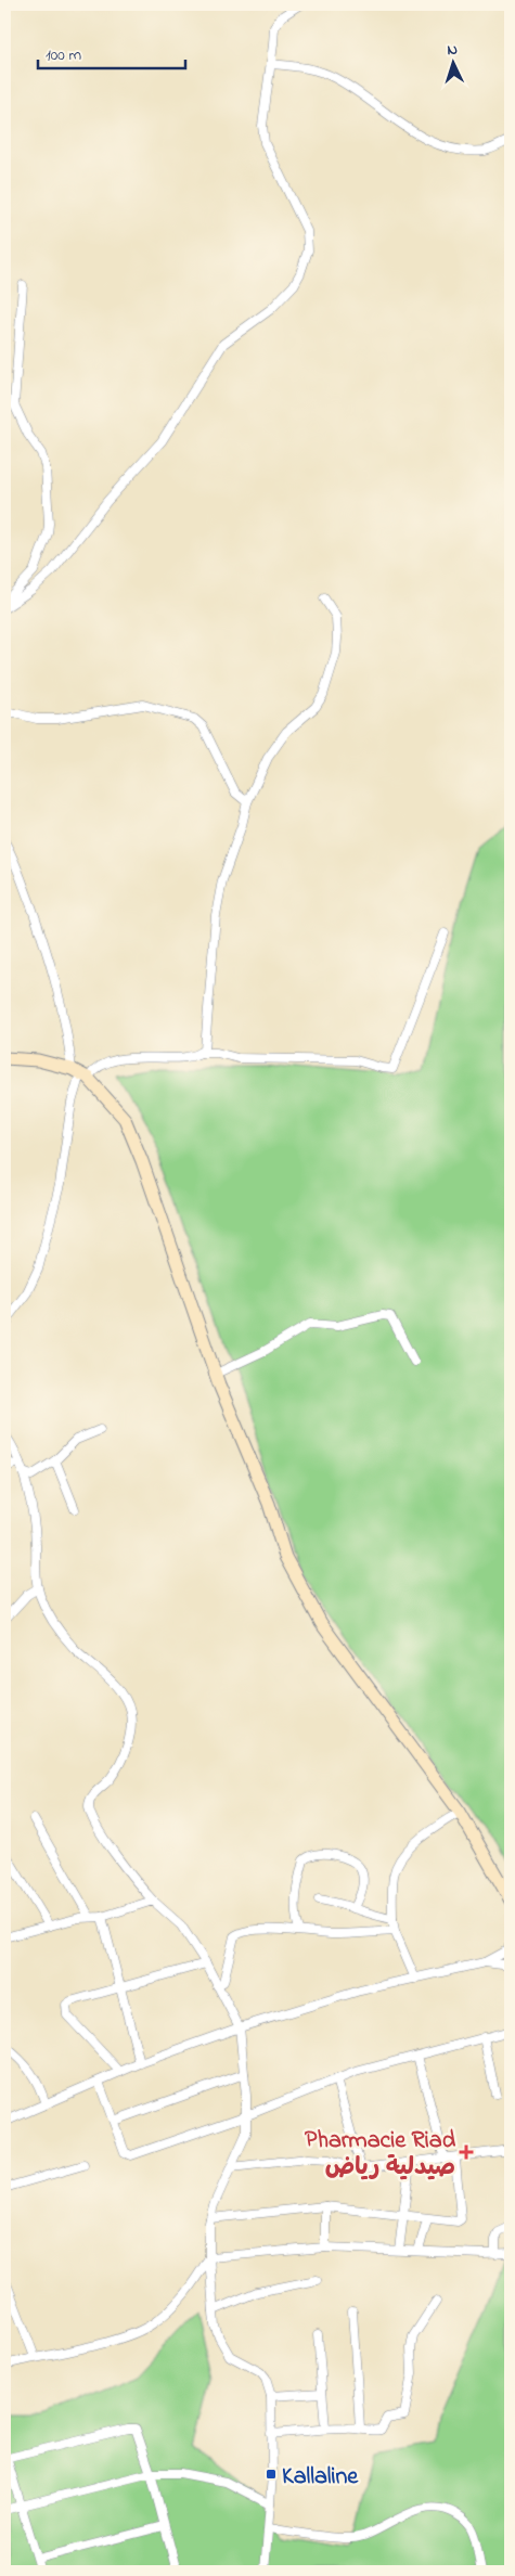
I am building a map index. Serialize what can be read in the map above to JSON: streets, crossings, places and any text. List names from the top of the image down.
{
  "places": {
    "health": ["Pharmacie Riad صيدلية رياض"],
    "transit": ["Kallaline"]
  },
  "scale_bar": "100 m",
  "north": "top"
}
